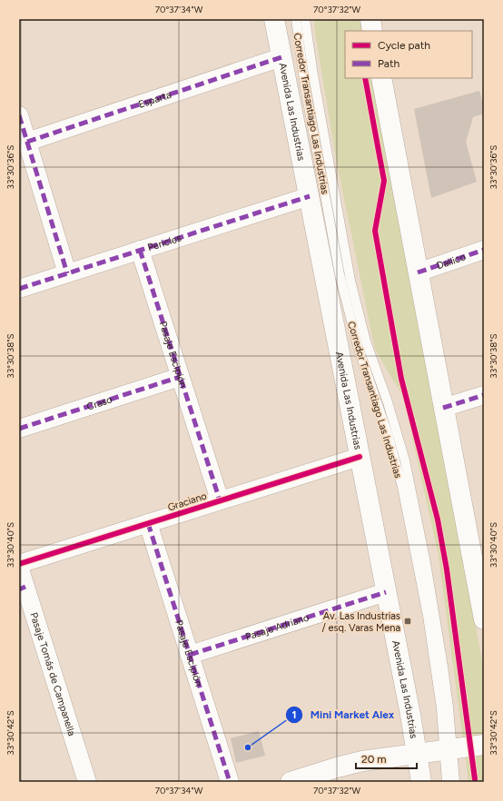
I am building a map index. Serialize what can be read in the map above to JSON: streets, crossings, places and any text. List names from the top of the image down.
{
  "streets": {
    "main road": ["Avenida Las Industrias"],
    "street": [
      "Esparta",
      "Pericles",
      "Dallico",
      "Pasaje Escipión",
      "Craso",
      "Graciano",
      "Pasaje Adriano",
      "Pasaje Tomás de Campanella"
    ],
    "lane": ["Corredor Transantiago Las Industrias"]
  },
  "crossings": [
    ["Esparta", "Avenida Las Industrias"],
    ["Avenida Las Industrias", "Pericles"],
    ["Avenida Las Industrias", "Graciano"],
    ["Avenida Las Industrias", "Pasaje Adriano"],
    ["Pericles", "Pasaje Escipión"],
    ["Pasaje Escipión", "Craso"],
    ["Pasaje Escipión", "Graciano"],
    ["Pasaje Escipión", "Pasaje Adriano"],
    ["Graciano", "Pasaje Tomás de Campanella"]
  ],
  "places": {
    "transit": ["Av. Las Industrias / esq. Varas Mena"],
    "other": ["Mini Market Alex"]
  },
  "legend": ["Cycle path", "Path"],
  "scale_bar": "20 m",
  "coordinates": [
    "70°37'34\"W",
    "70°37'32\"W",
    "33°30'36\"S",
    "33°30'38\"S",
    "33°30'40\"S",
    "33°30'42\"S"
  ]
}
